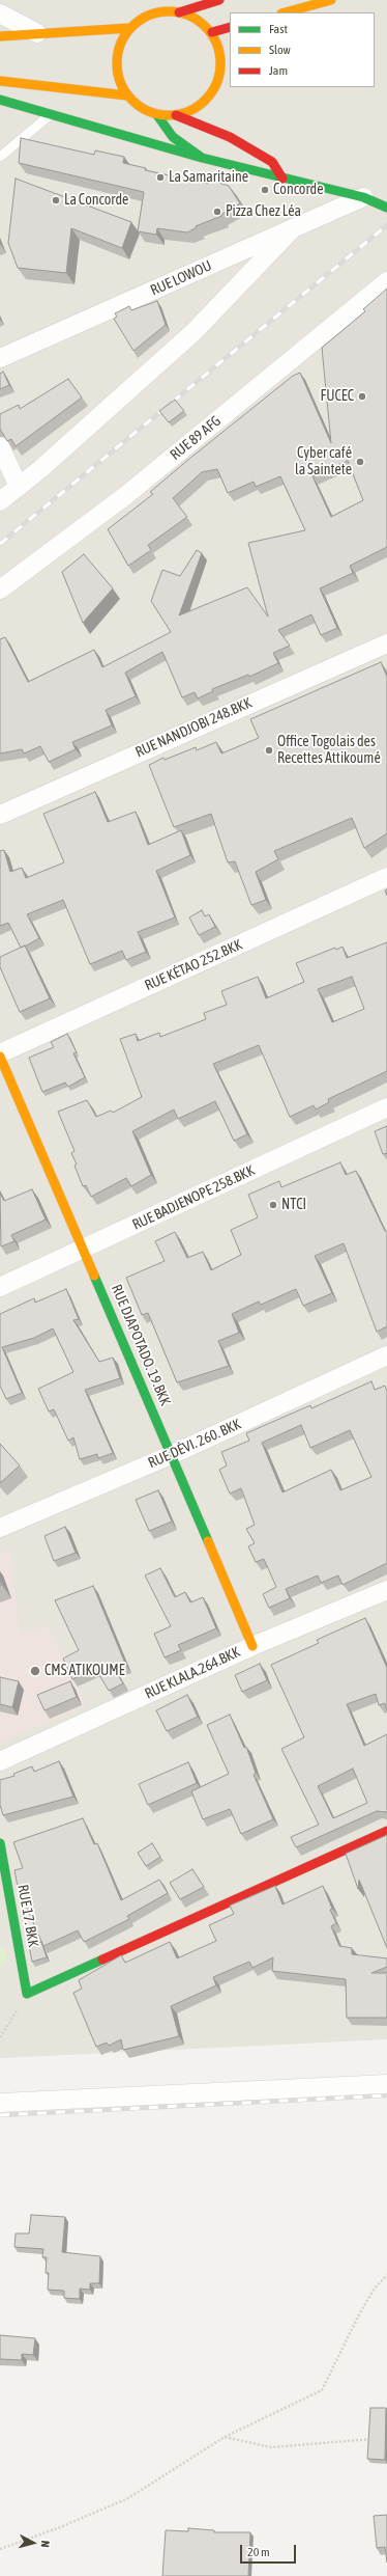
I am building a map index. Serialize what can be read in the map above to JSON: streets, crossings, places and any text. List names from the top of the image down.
{
  "streets": {
    "main road": ["RUE DJAPOTADO. 19.BKK", "RUE 17. BKK"],
    "street": [
      "RUE LOWOU",
      "RUE 89 AFG",
      "RUE NANDJOBI 248.BKK",
      "RUE KÉTAO 252.BKK",
      "RUE BADJENOPE 258.BKK",
      "RUE DÉVI. 260. BKK",
      "RUE KLALA.264.BKK"
    ]
  },
  "crossings": [
    ["RUE BADJENOPE 258.BKK", "RUE DJAPOTADO. 19.BKK"],
    ["RUE DJAPOTADO. 19.BKK", "RUE DÉVI. 260. BKK"],
    ["RUE DJAPOTADO. 19.BKK", "RUE KLALA.264.BKK"]
  ],
  "places": [
    "La Samaritaine",
    "Concorde",
    "La Concorde",
    "Pizza Chez Léa",
    "FUCEC",
    "Cyber café la Saintete",
    "Office Togolais des Recettes Attikoumé",
    "NTCI",
    "CMS ATIKOUME"
  ],
  "legend": ["Fast", "Slow", "Jam"],
  "scale_bar": "20 m",
  "north": "right"
}
